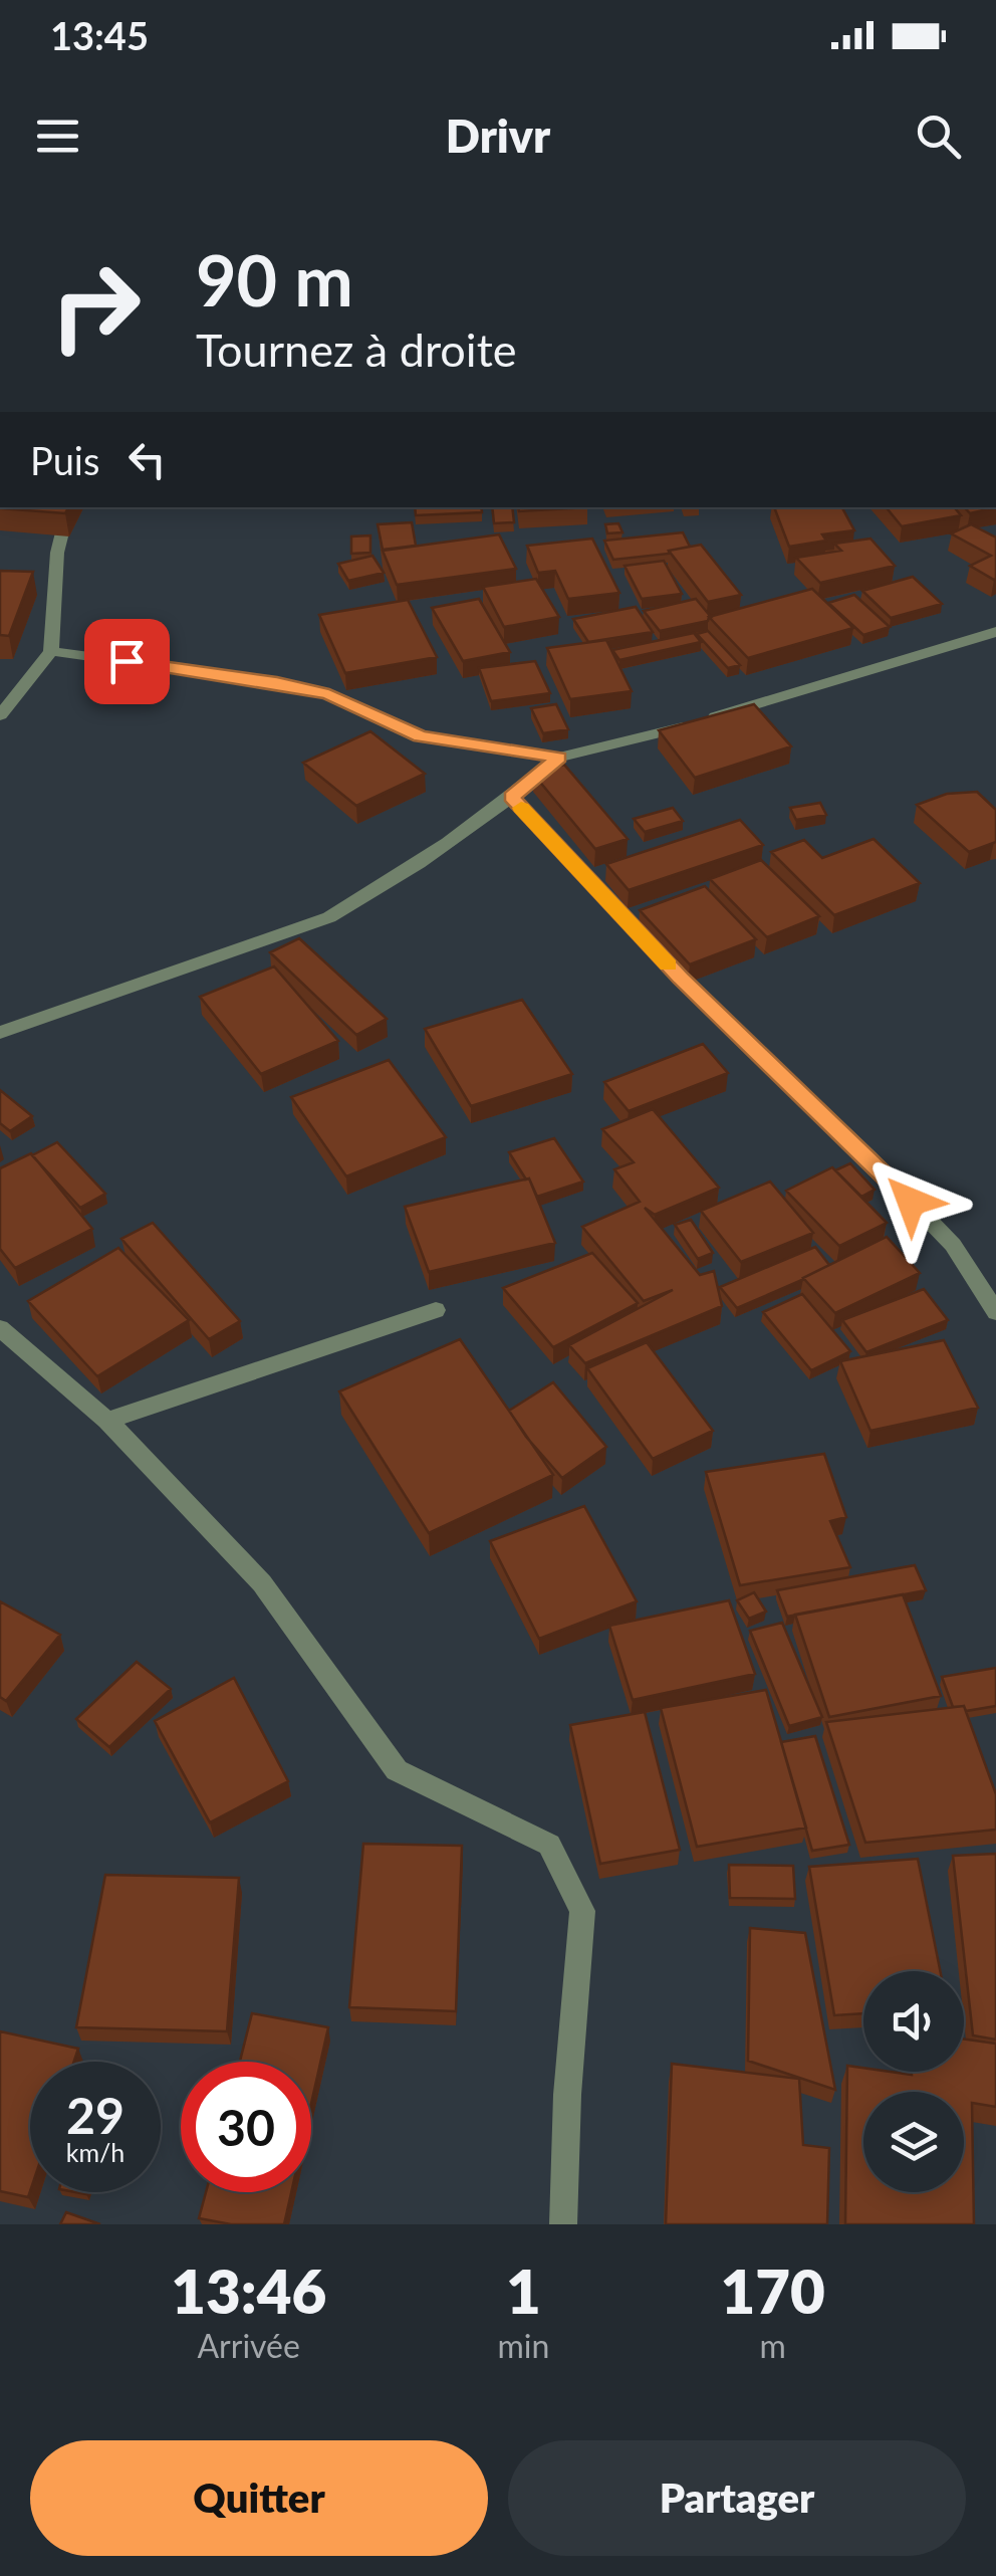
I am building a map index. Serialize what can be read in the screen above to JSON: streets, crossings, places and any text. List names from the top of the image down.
{
  "page": {
    "status": "13:45",
    "header": "Drivr",
    "turn": ["90 m", "Tournez à droite"],
    "then": "Puis",
    "speed": "29 km/h",
    "limit": "30",
    "eta": [
      "13:46",
      "Arrivée",
      "1",
      "min",
      "170",
      "m"
    ],
    "buttons": ["Quitter", "Partager"]
  }
}
